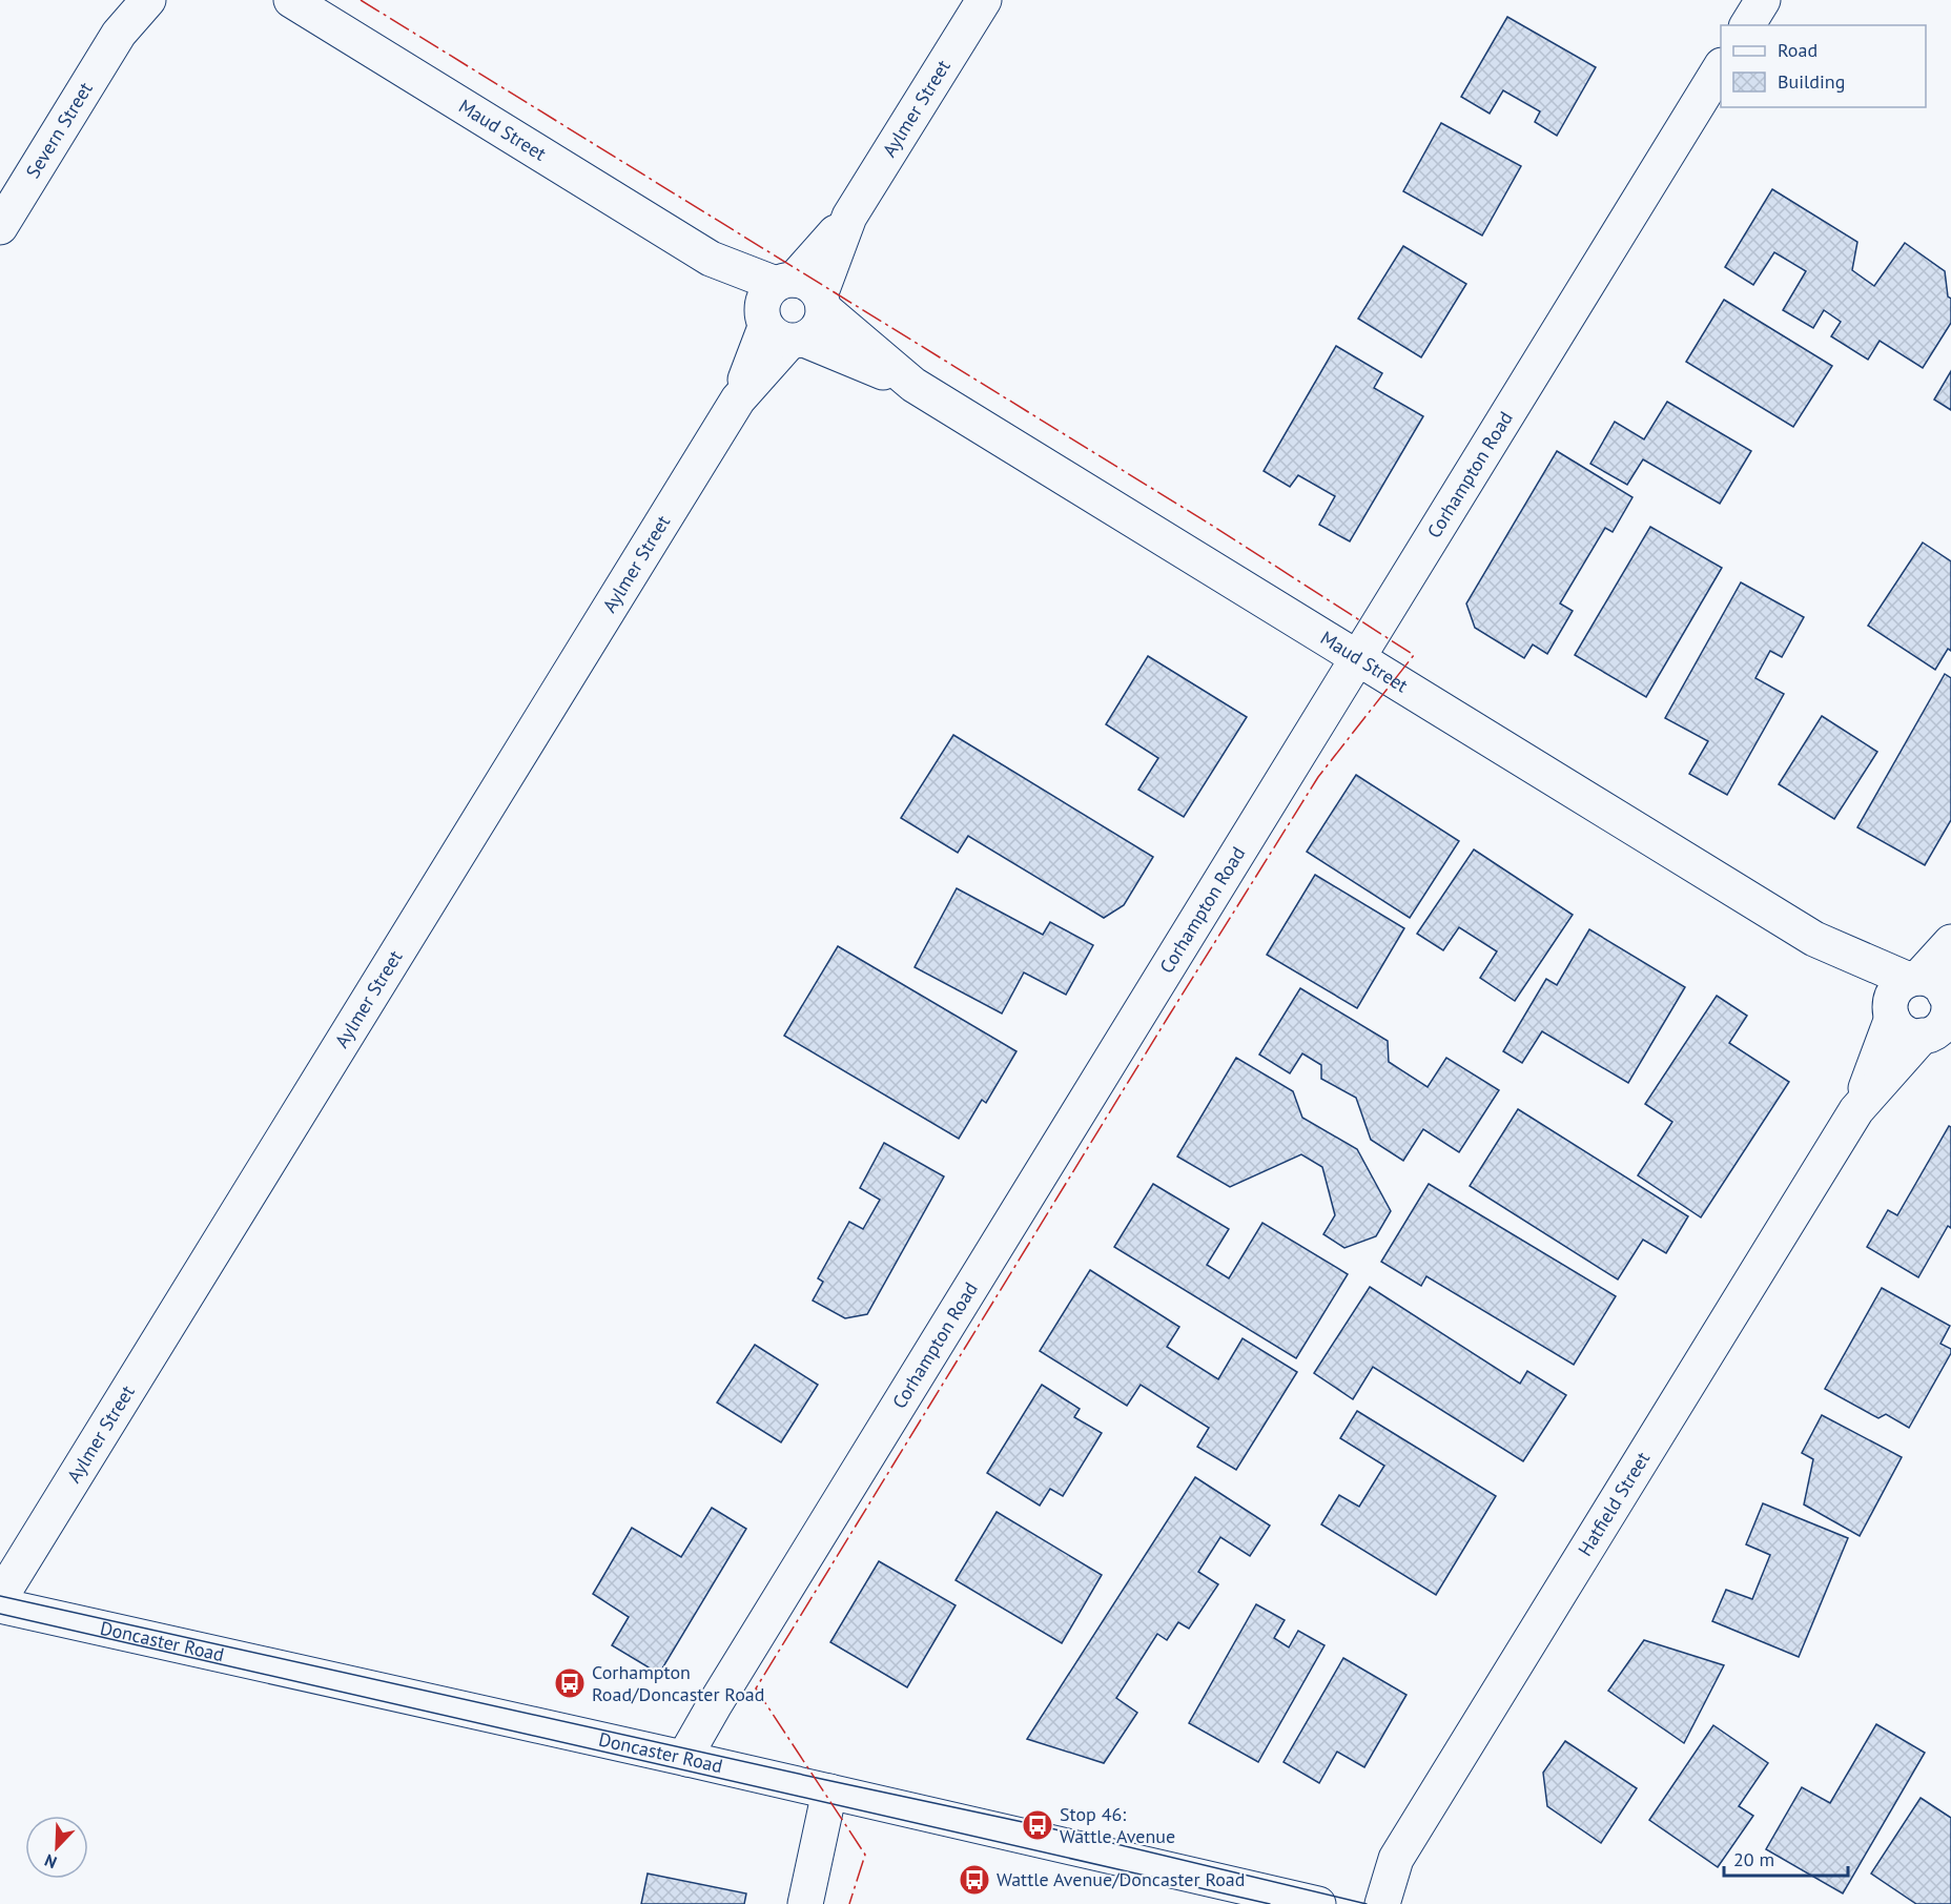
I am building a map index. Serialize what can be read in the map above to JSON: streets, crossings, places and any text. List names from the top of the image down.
{
  "streets": {
    "street": [
      "Aylmer Street",
      "Severn Street",
      "Maud Street",
      "Corhampton Road",
      "Hatfield Street",
      "Doncaster Road"
    ]
  },
  "crossings": [
    ["Aylmer Street", "Maud Street"],
    ["Maud Street", "Corhampton Road"],
    ["Maud Street", "Hatfield Street"],
    ["Corhampton Road", "Doncaster Road"]
  ],
  "places": {
    "bus stop": ["Corhampton Road/Doncaster Road", "Stop 46: Wattle Avenue", "Wattle Avenue/Doncaster Road"]
  },
  "legend": ["Road", "Building"],
  "scale_bar": "20 m",
  "north": "bottom left"
}
